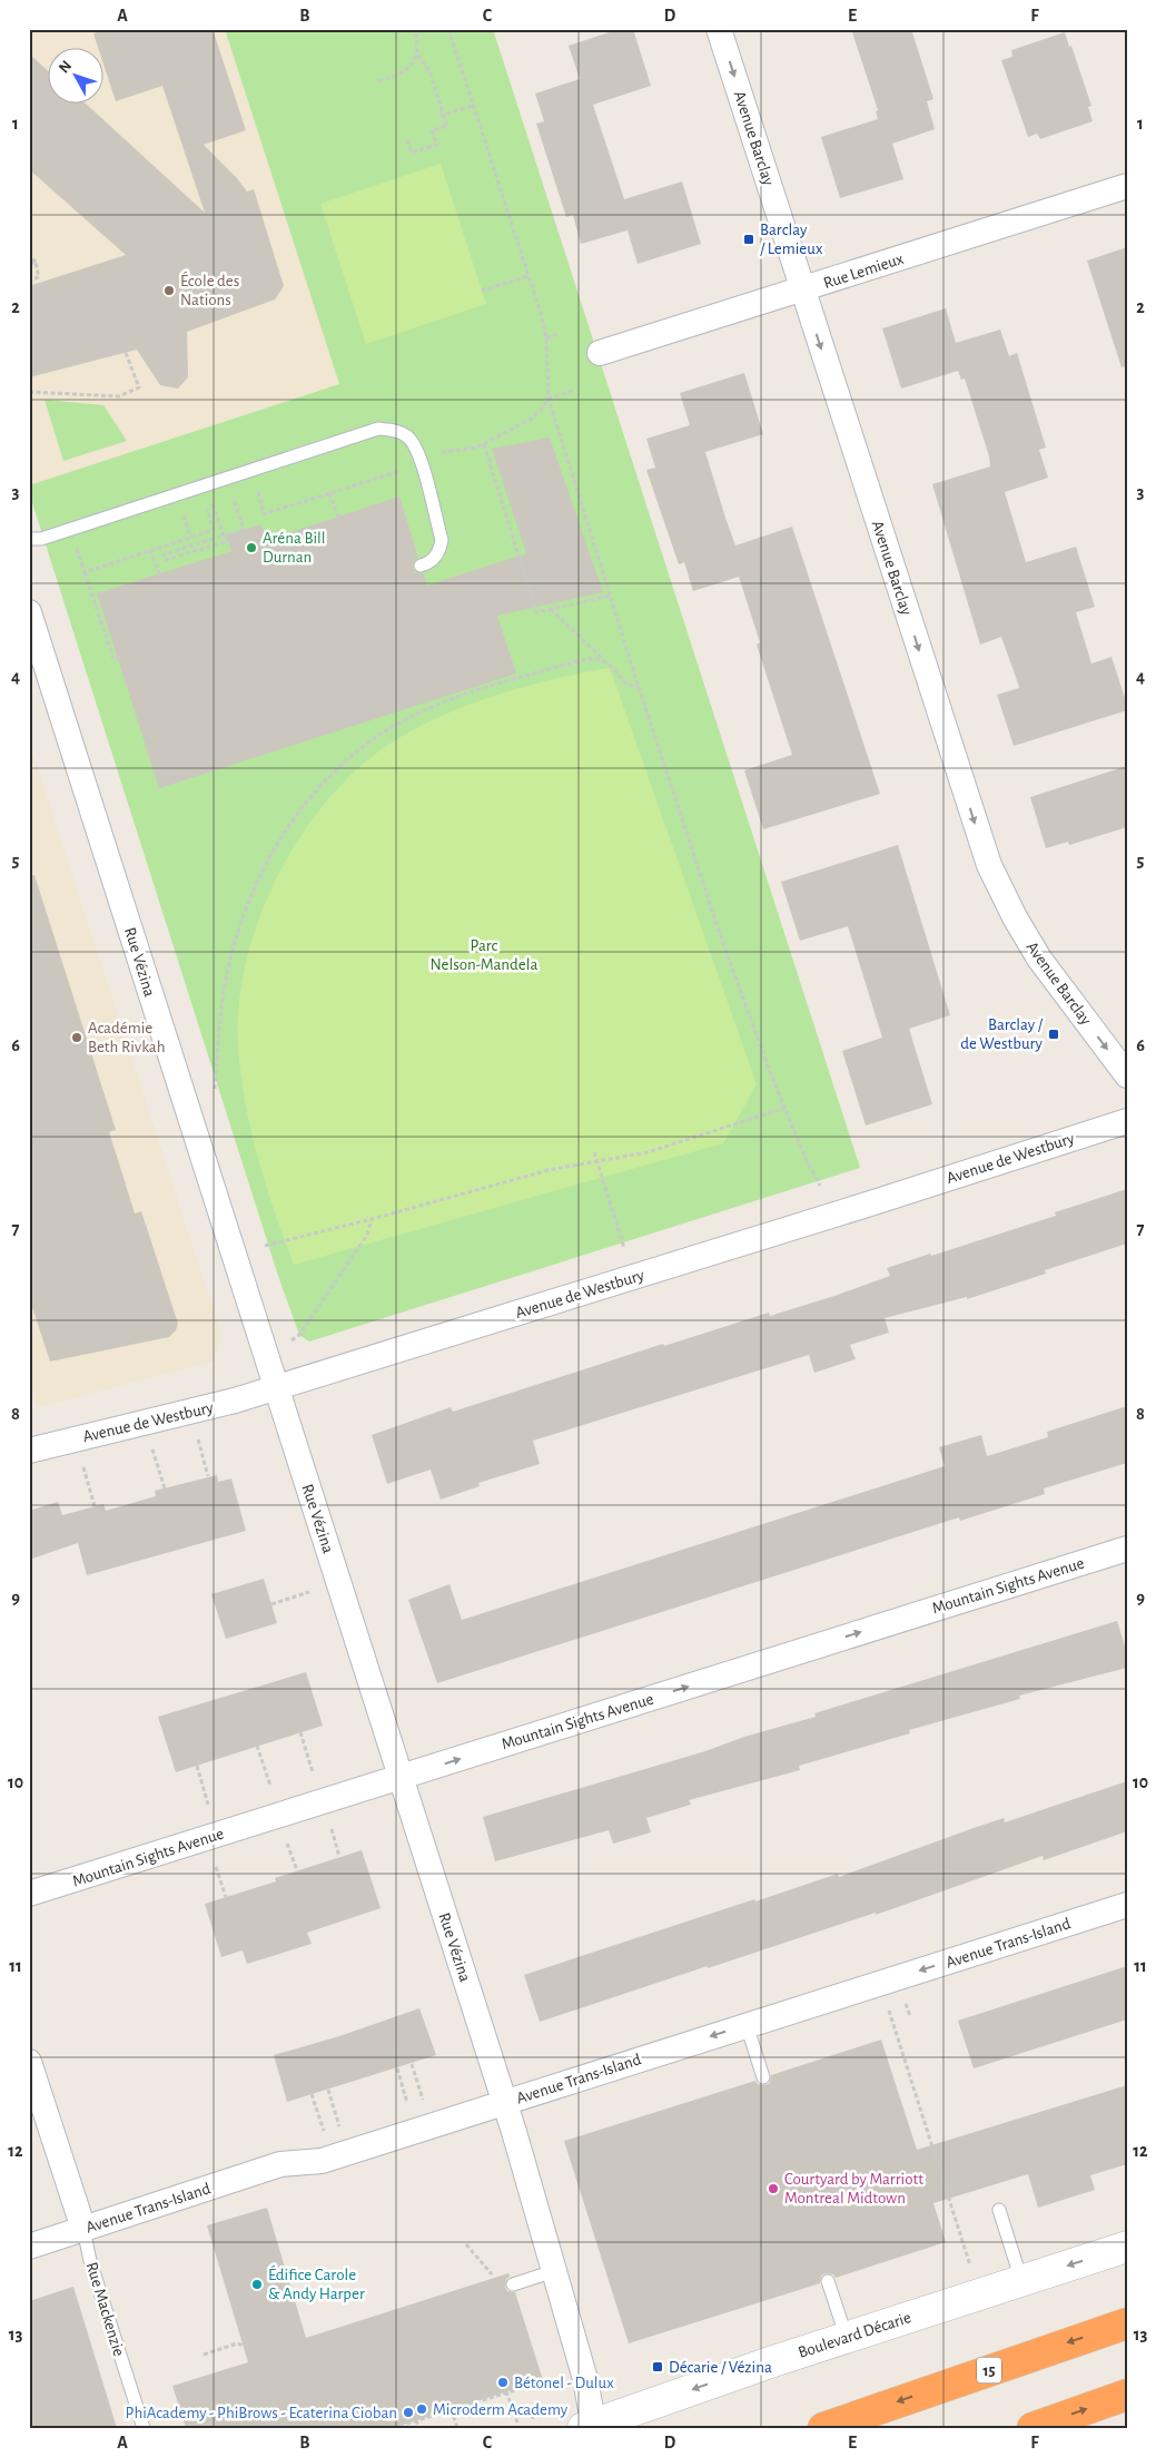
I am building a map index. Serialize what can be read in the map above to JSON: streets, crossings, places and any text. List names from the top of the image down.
{
  "streets": {
    "highway": ["15"],
    "main road": ["Boulevard Décarie"],
    "street": [
      "Avenue Barclay",
      "Rue Lemieux",
      "Rue Vézina",
      "Avenue de Westbury",
      "Mountain Sights Avenue",
      "Avenue Trans-Island",
      "Rue Mackenzie"
    ]
  },
  "crossings": [
    ["Avenue Barclay", "Rue Lemieux"],
    ["Rue Vézina", "Avenue de Westbury"],
    ["Rue Vézina", "Mountain Sights Avenue"],
    ["Rue Vézina", "Avenue Trans-Island"],
    ["Rue Vézina", "Boulevard Décarie"],
    ["Avenue Trans-Island", "Rue Mackenzie"]
  ],
  "one_way": [
    "Avenue Barclay",
    "Mountain Sights Avenue",
    "Avenue Trans-Island",
    "Boulevard Décarie"
  ],
  "parks": ["Parc Nelson-Mandela"],
  "places": {
    "transit": ["Barclay / Lemieux", "Barclay / de Westbury", "Décarie / Vézina"],
    "other": [
      "École des Nations",
      "Aréna Bill Durnan",
      "Académie Beth Rivkah",
      "Courtyard by Marriott Montreal Midtown",
      "Édifice Carole & Andy Harper",
      "Bétonel - Dulux",
      "Microderm Academy",
      "PhiAcademy - PhiBrows - Ecaterina Cioban"
    ]
  },
  "north": "top left",
  "grid": {
    "columns": [
      "A",
      "B",
      "C",
      "D",
      "E",
      "F"
    ],
    "rows": [
      "1",
      "2",
      "3",
      "4",
      "5",
      "6",
      "7",
      "8",
      "9",
      "10",
      "11",
      "12",
      "13"
    ]
  }
}
